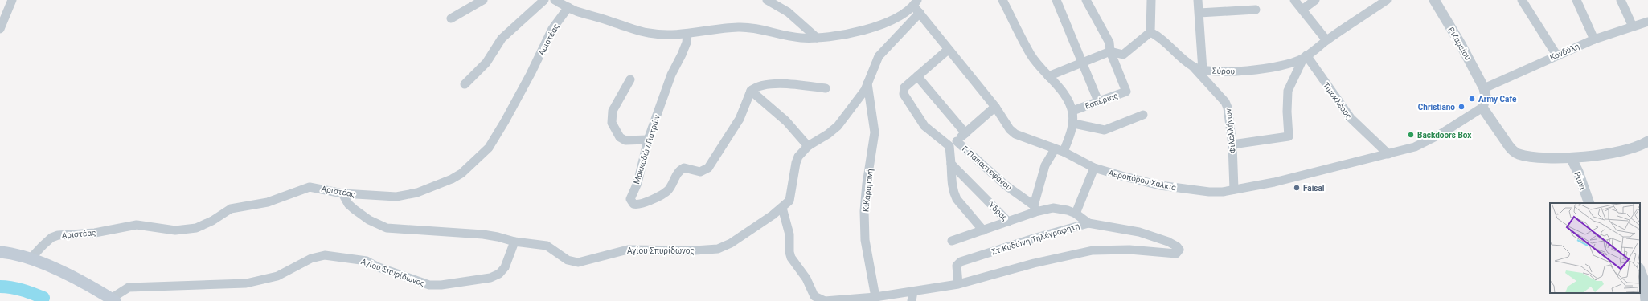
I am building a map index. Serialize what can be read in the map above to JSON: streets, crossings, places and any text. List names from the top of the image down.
{
  "streets": {
    "street": [
      "Αριστέας",
      "Ριζαρείου",
      "Κονδύλη",
      "Σύρου",
      "Εσπέριας",
      "Τιμοκλέους",
      "Φιλελλήνων",
      "Μακκαδών Γιατρών",
      "Γ. Παπαστεφάνου",
      "Αεροπόρου Χαλκιά",
      "Ρίμνι",
      "Κ.Καραμανή",
      "Ύδρας",
      "Στ.Κυδώνη Τηλέγραφητη",
      "Αγίου Σπυρίδωνος"
    ]
  },
  "crossings": [
    ["Ριζαρείου", "Κονδύλη"],
    ["Σύρου", "Τιμοκλέους"],
    ["Σύρου", "Φιλελλήνων"],
    ["Τιμοκλέους", "Αεροπόρου Χαλκιά"],
    ["Φιλελλήνων", "Αεροπόρου Χαλκιά"],
    ["Γ. Παπαστεφάνου", "Ύδρας"],
    ["Αεροπόρου Χαλκιά", "Αγίου Σπυρίδωνος"],
    ["Κ.Καραμανή", "Αγίου Σπυρίδωνος"],
    ["Ύδρας", "Στ.Κυδώνη Τηλέγραφητη"]
  ],
  "places": [
    "Army Cafe",
    "Christiano",
    "Backdoors Box",
    "Faisal"
  ]
}
